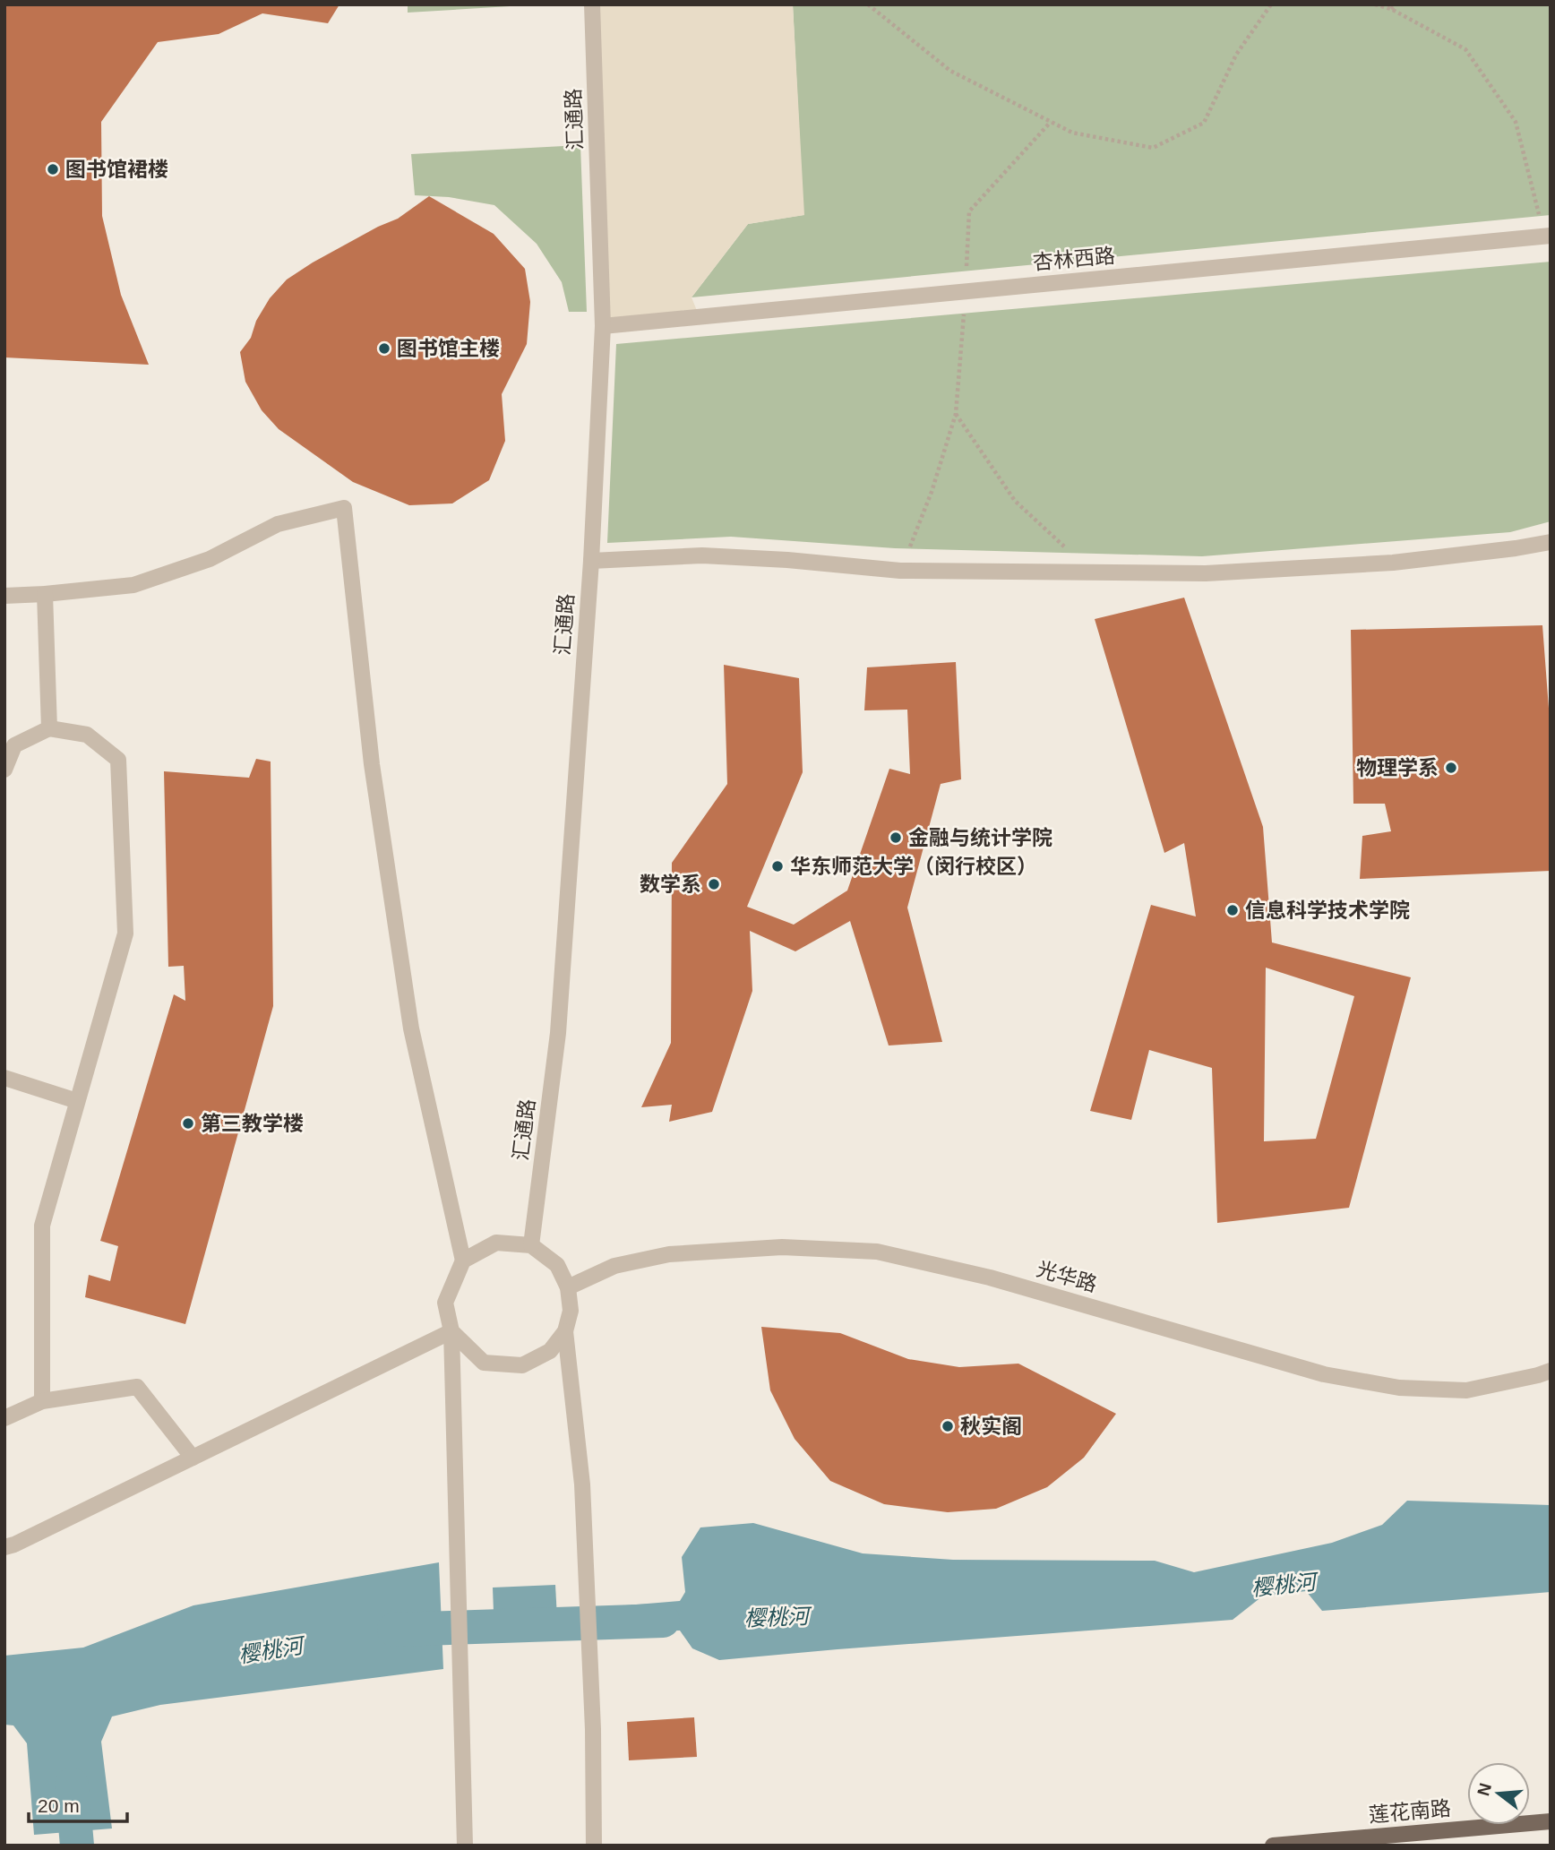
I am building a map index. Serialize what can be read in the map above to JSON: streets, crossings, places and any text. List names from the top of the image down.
{
  "streets": {
    "main road": ["莲花南路"],
    "street": ["汇通路", "杏林西路", "光华路"]
  },
  "crossings": [
    ["汇通路", "杏林西路"],
    ["汇通路", "光华路"]
  ],
  "water": ["樱桃河"],
  "places": [
    "图书馆裙楼",
    "图书馆主楼",
    "物理学系",
    "金融与统计学院",
    "华东师范大学（闵行校区）",
    "数学系",
    "信息科学技术学院",
    "第三教学楼",
    "秋实阁"
  ],
  "scale_bar": "20 m",
  "north": "left"
}
